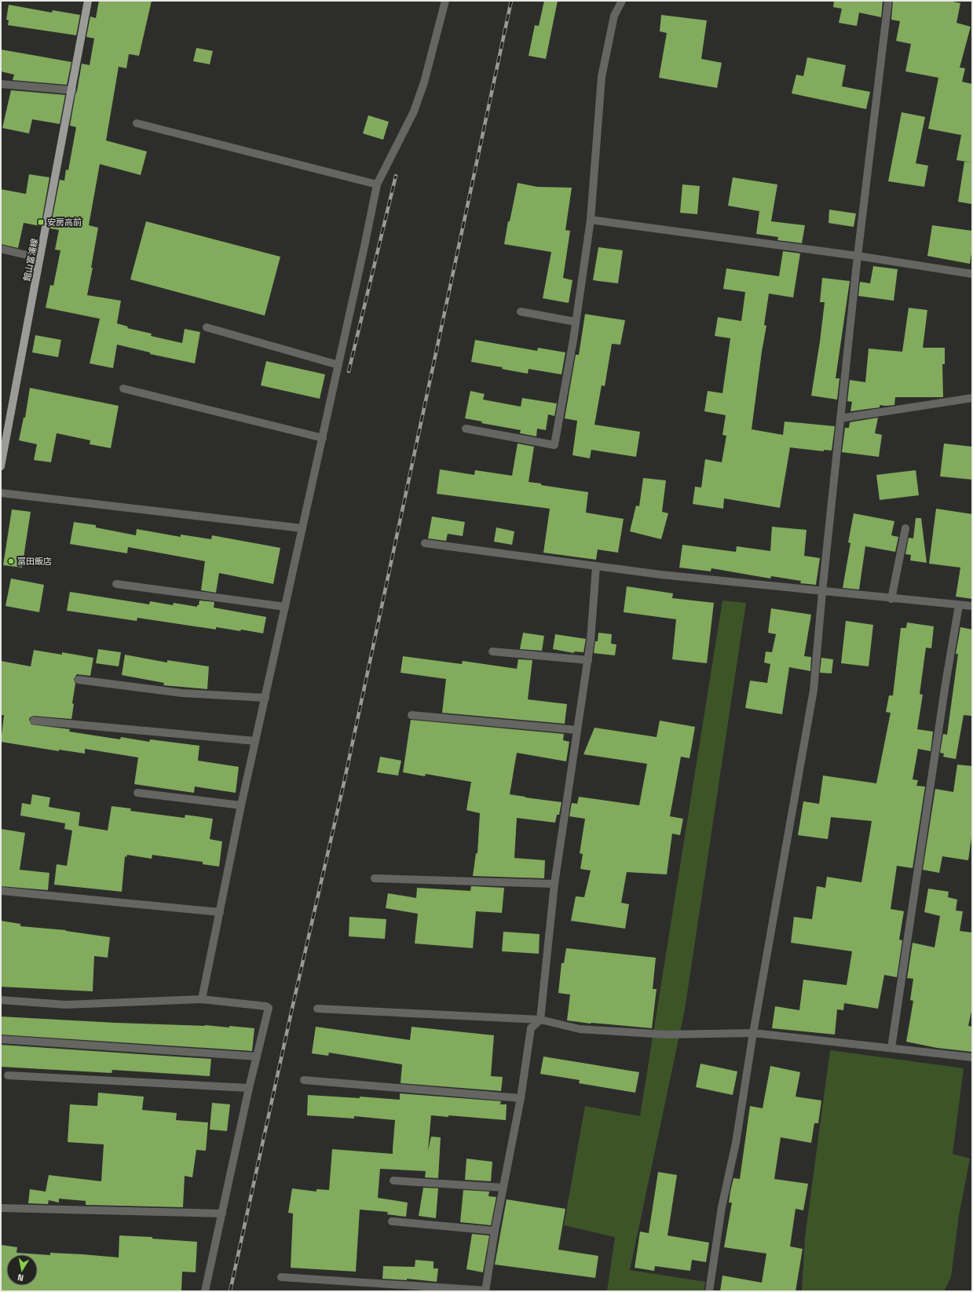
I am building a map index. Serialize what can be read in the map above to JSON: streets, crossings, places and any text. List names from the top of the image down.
{
  "streets": {
    "main road": ["館山富浦線"]
  },
  "places": {
    "transit": ["安房高前"],
    "other": ["冨田飯店"]
  },
  "north": "bottom"
}
